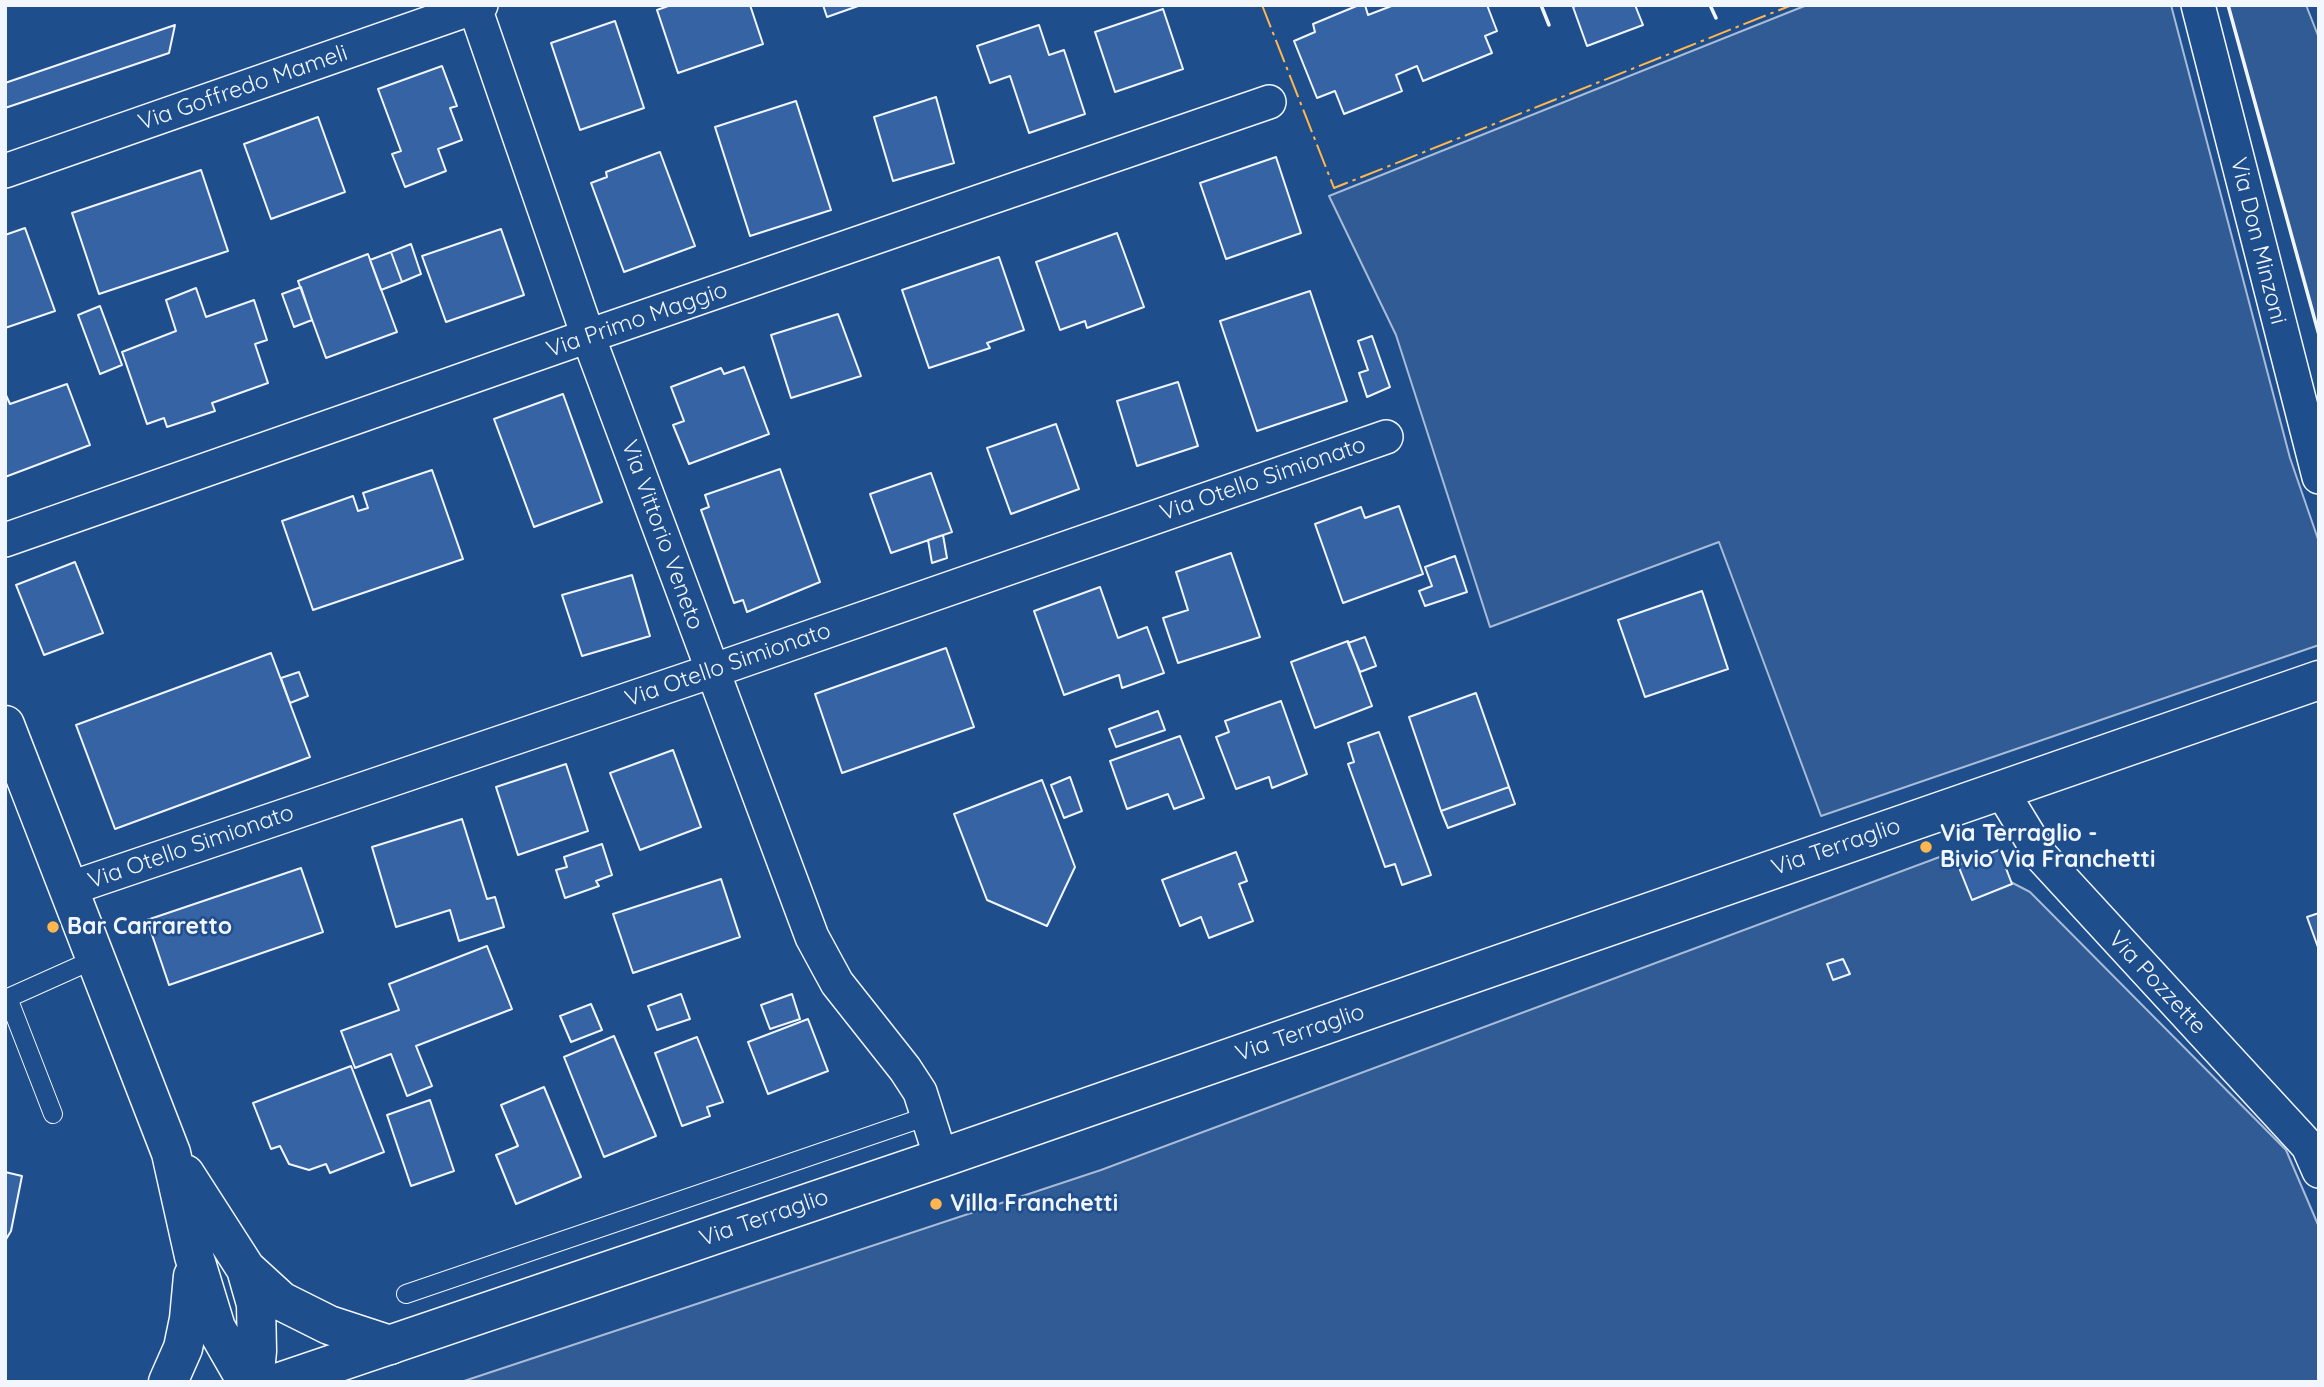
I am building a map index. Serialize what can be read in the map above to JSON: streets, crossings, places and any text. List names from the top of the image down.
{
  "streets": {
    "main road": ["Via Terraglio"],
    "street": [
      "Via Goffredo Mameli",
      "Via Don Minzoni",
      "Via Primo Maggio",
      "Via Otello Simionato",
      "Via Vittorio Veneto",
      "Via Pozzette"
    ]
  },
  "crossings": [
    ["Via Goffredo Mameli", "Via Vittorio Veneto"],
    ["Via Primo Maggio", "Via Vittorio Veneto"],
    ["Via Otello Simionato", "Via Vittorio Veneto"],
    ["Via Vittorio Veneto", "Via Terraglio"],
    ["Via Terraglio", "Via Pozzette"]
  ],
  "places": ["Via Terraglio - Bivio Via Franchetti", "Bar Carraretto", "Villa Franchetti"]
}
